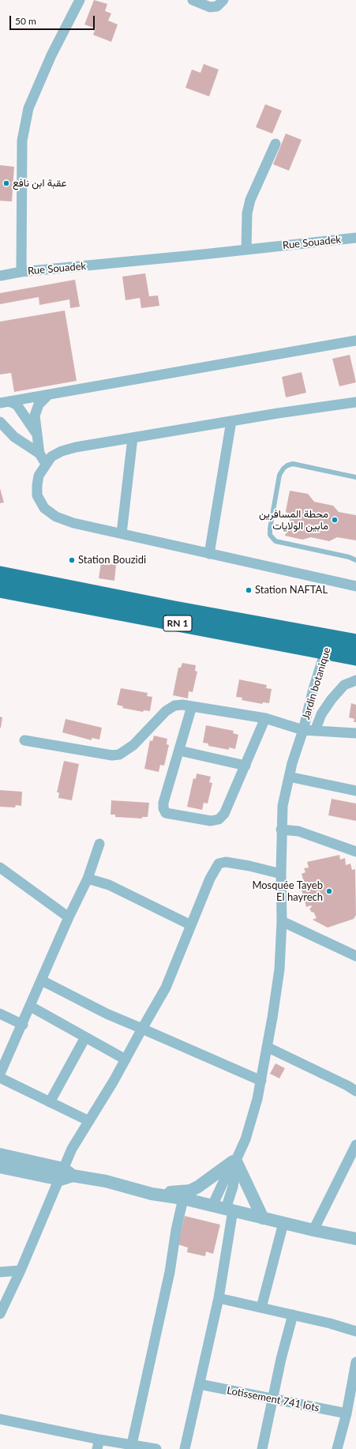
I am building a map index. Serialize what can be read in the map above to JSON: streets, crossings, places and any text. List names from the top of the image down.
{
  "streets": {
    "highway": ["RN 1"],
    "street": ["Rue Souadek", "Jardin botanique", "Lotissement 741 lots"]
  },
  "crossings": [
    ["RN 1", "Jardin botanique"]
  ],
  "places": [
    "عقبة ابن نافع",
    "محطة المسافرين مابين الولايات",
    "Station Bouzidi",
    "Station NAFTAL",
    "Mosquée Tayeb El hayrech"
  ],
  "scale_bar": "50 m"
}
